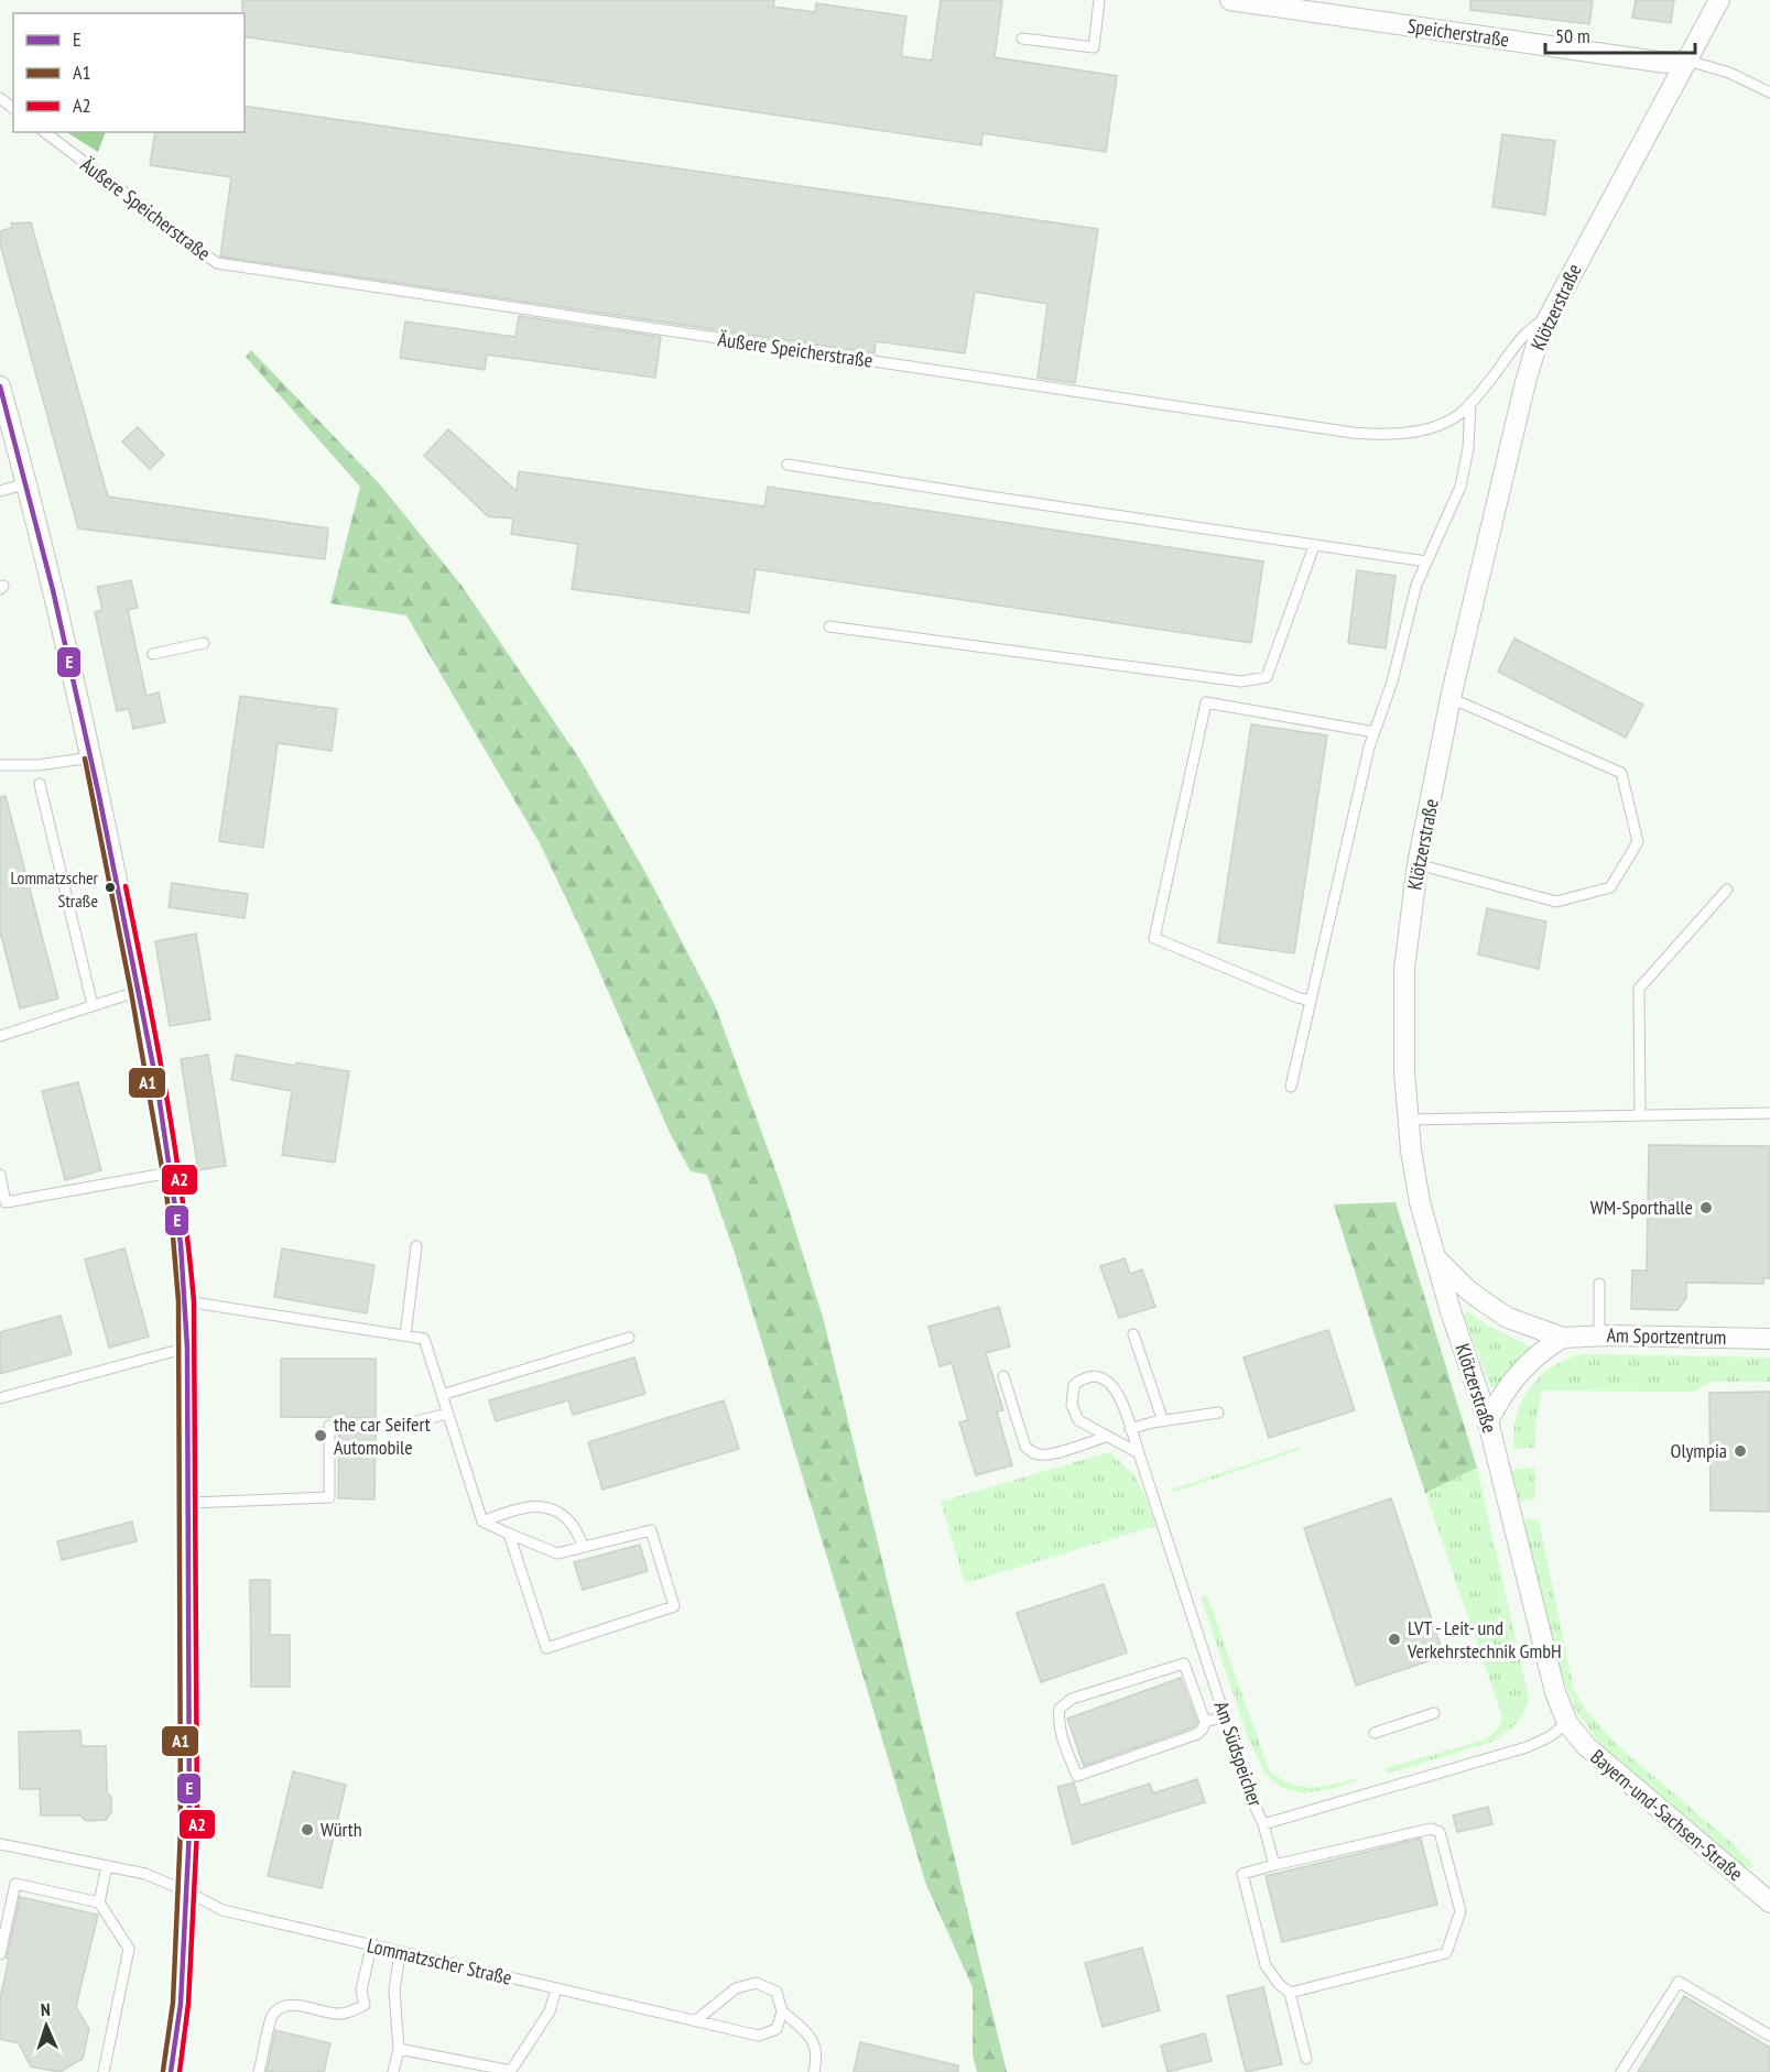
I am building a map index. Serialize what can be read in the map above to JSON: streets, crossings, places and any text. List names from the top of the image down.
{
  "streets": {
    "street": [
      "Speicherstraße",
      "Klötzerstraße",
      "Am Sportzentrum",
      "Bayern-und-Sachsen-Straße"
    ],
    "lane": ["Äußere Speicherstraße", "Am Südspeicher", "Lommatzscher Straße"]
  },
  "crossings": [
    ["Speicherstraße", "Klötzerstraße"],
    ["Äußere Speicherstraße", "Klötzerstraße"],
    ["Klötzerstraße", "Am Sportzentrum"],
    ["Klötzerstraße", "Am Südspeicher"],
    ["Klötzerstraße", "Bayern-und-Sachsen-Straße"],
    ["Am Südspeicher", "Bayern-und-Sachsen-Straße"]
  ],
  "places": [
    "Lommatzscher Straße",
    "WM-Sporthalle",
    "the car Seifert Automobile",
    "Olympia",
    "LVT - Leit- und Verkehrstechnik GmbH",
    "Würth"
  ],
  "lines": ["transit line E", "transit line A1", "transit line A2"],
  "legend": ["E", "A1", "A2"],
  "scale_bar": "50 m",
  "north": "top"
}
